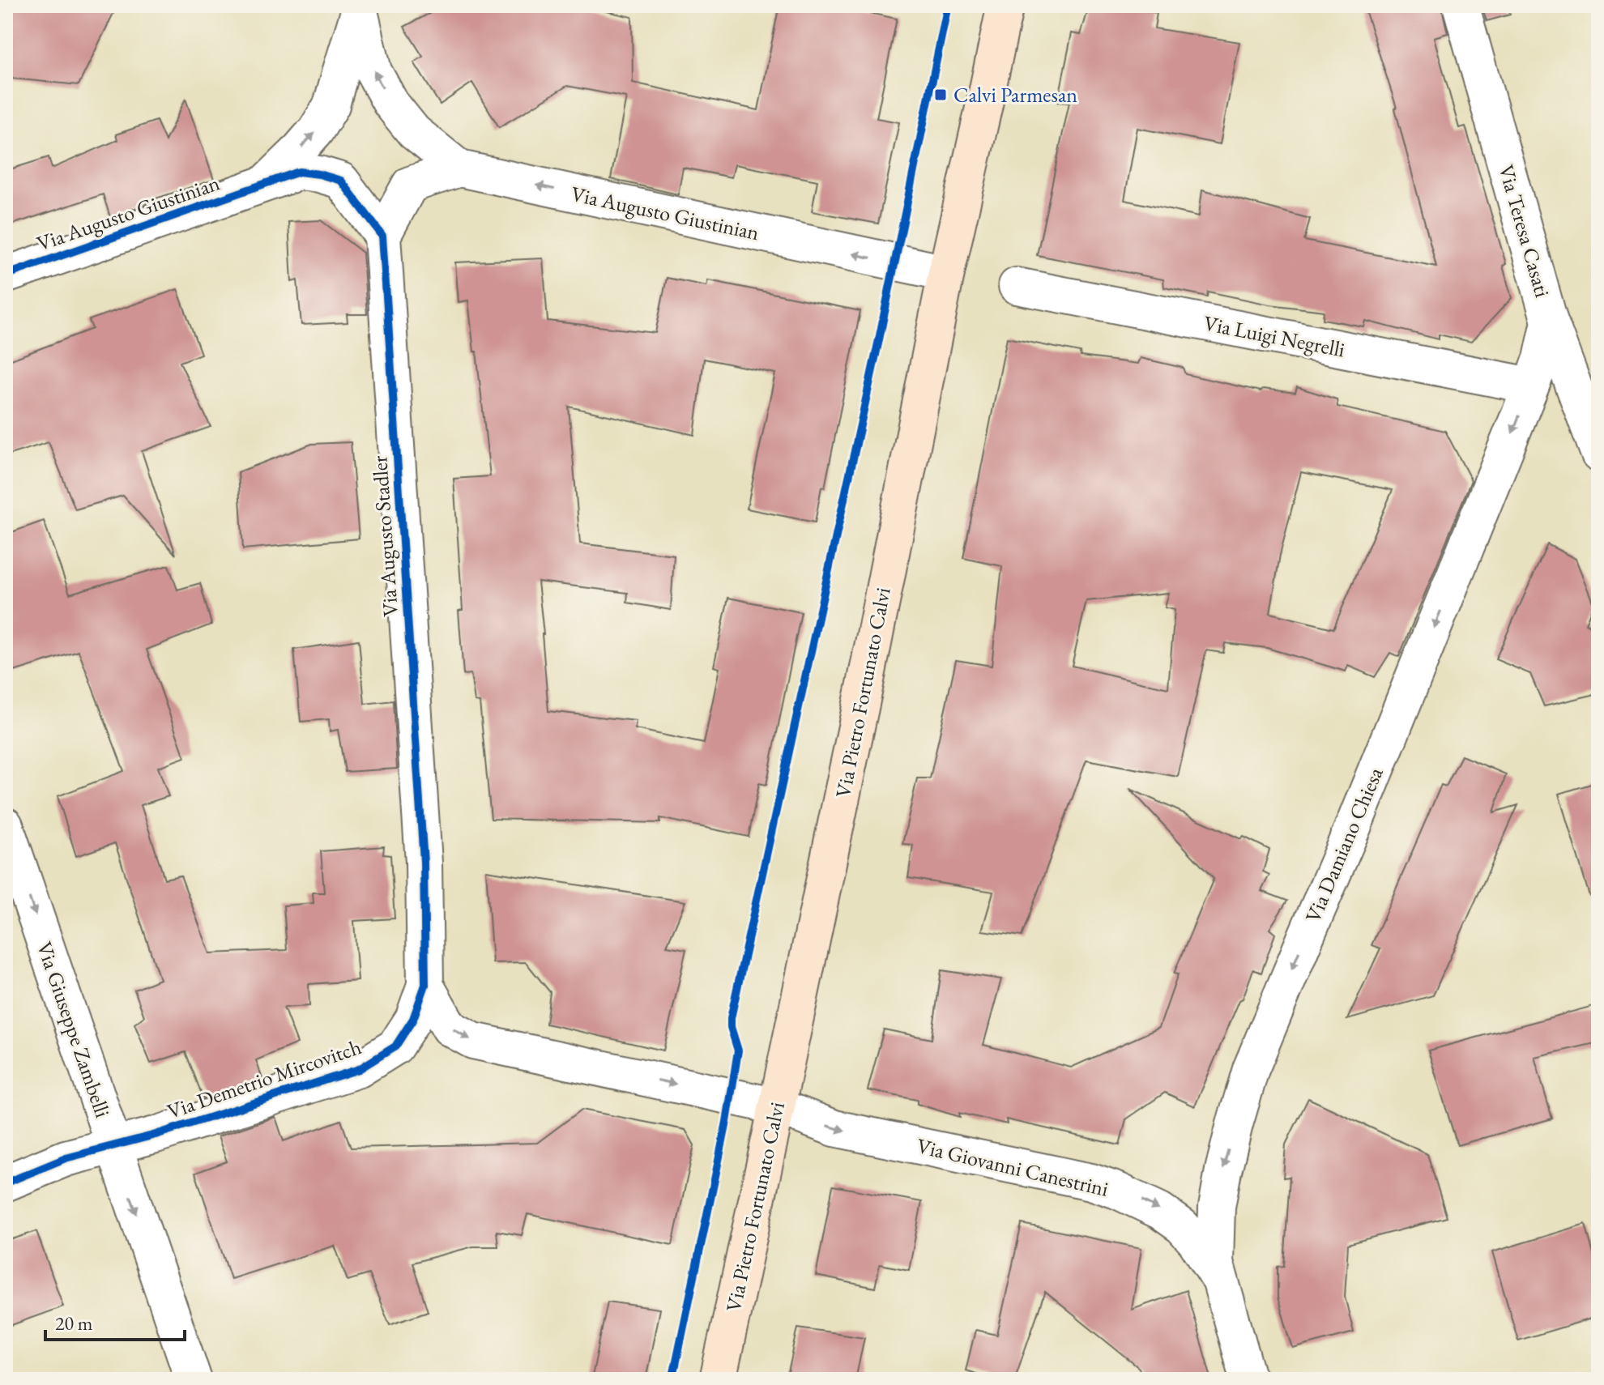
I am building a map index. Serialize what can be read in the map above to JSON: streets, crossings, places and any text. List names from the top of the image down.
{
  "streets": {
    "street": [
      "Via Augusto Giustinian",
      "Via Teresa Casati",
      "Via Luigi Negrelli",
      "Via Augusto Stadler",
      "Via Pietro Fortunato Calvi",
      "Via Damiano Chiesa",
      "Via Giuseppe Zambelli",
      "Via Demetrio Mircovitch",
      "Via Giovanni Canestrini"
    ]
  },
  "crossings": [
    ["Via Augusto Giustinian", "Via Pietro Fortunato Calvi"],
    ["Via Teresa Casati", "Via Damiano Chiesa"],
    ["Via Luigi Negrelli", "Via Damiano Chiesa"],
    ["Via Augusto Stadler", "Via Demetrio Mircovitch"],
    ["Via Pietro Fortunato Calvi", "Via Giovanni Canestrini"],
    ["Via Damiano Chiesa", "Via Giovanni Canestrini"],
    ["Via Giuseppe Zambelli", "Via Demetrio Mircovitch"]
  ],
  "one_way": [
    "Via Augusto Giustinian",
    "Via Damiano Chiesa",
    "Via Giuseppe Zambelli",
    "Via Giovanni Canestrini"
  ],
  "places": {
    "transit": ["Calvi Parmesan"]
  },
  "scale_bar": "20 m"
}
